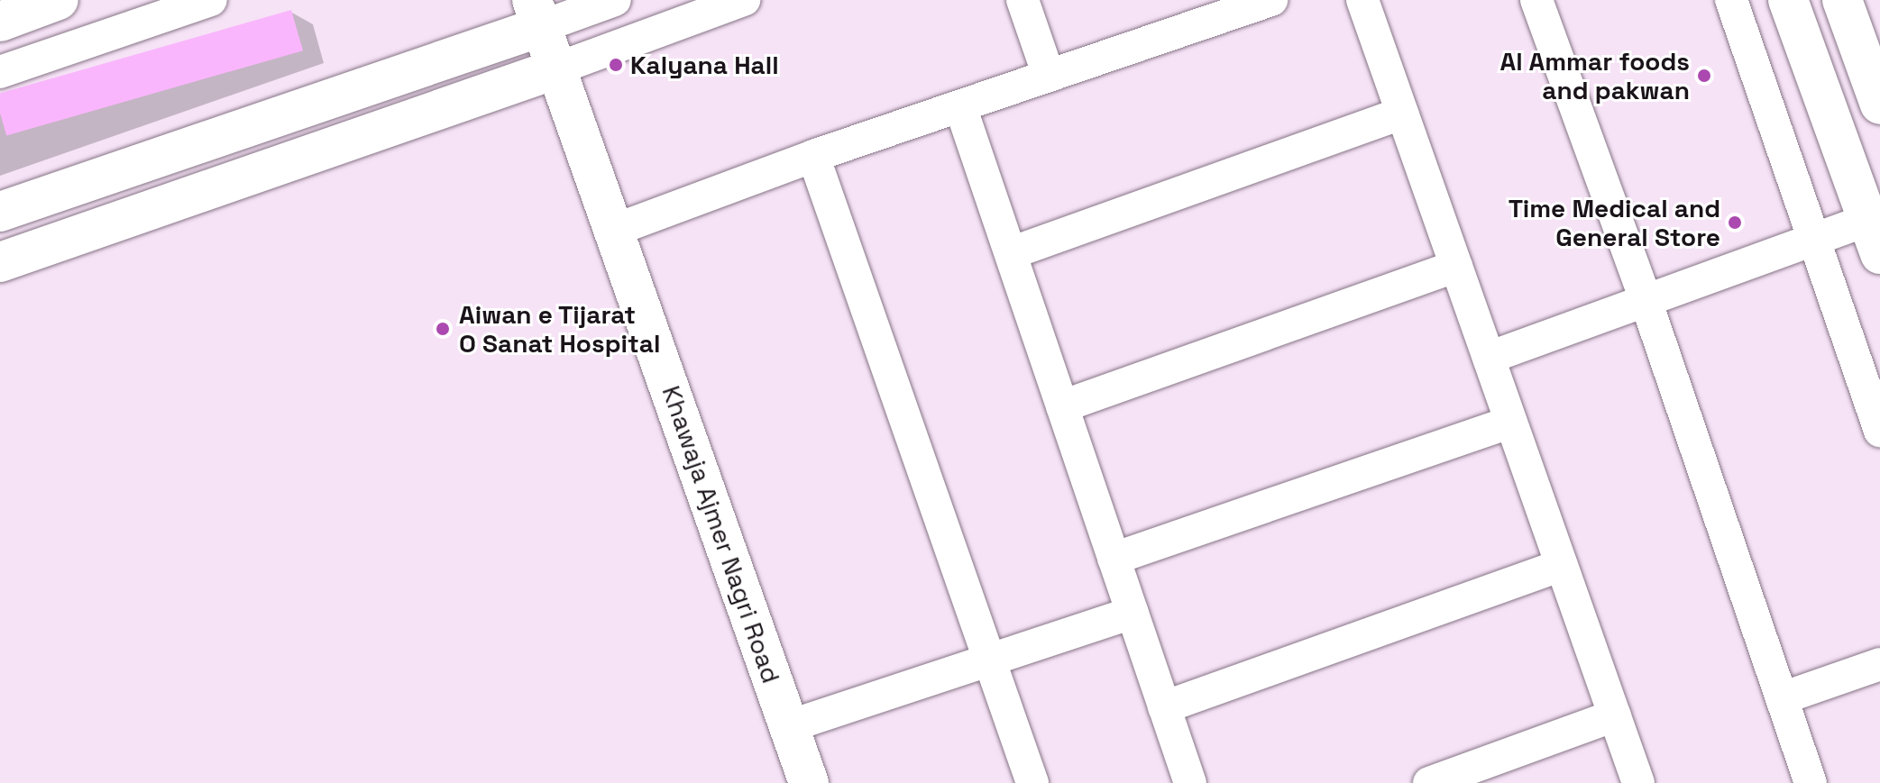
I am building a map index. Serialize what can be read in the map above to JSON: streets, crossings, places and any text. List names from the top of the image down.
{
  "streets": {
    "street": ["Khawaja Ajmer Nagri Road"]
  },
  "places": [
    "Kalyana Hall",
    "Al Ammar foods and pakwan",
    "Time Medical and General Store",
    "Aiwan e Tijarat O Sanat Hospital"
  ]
}
